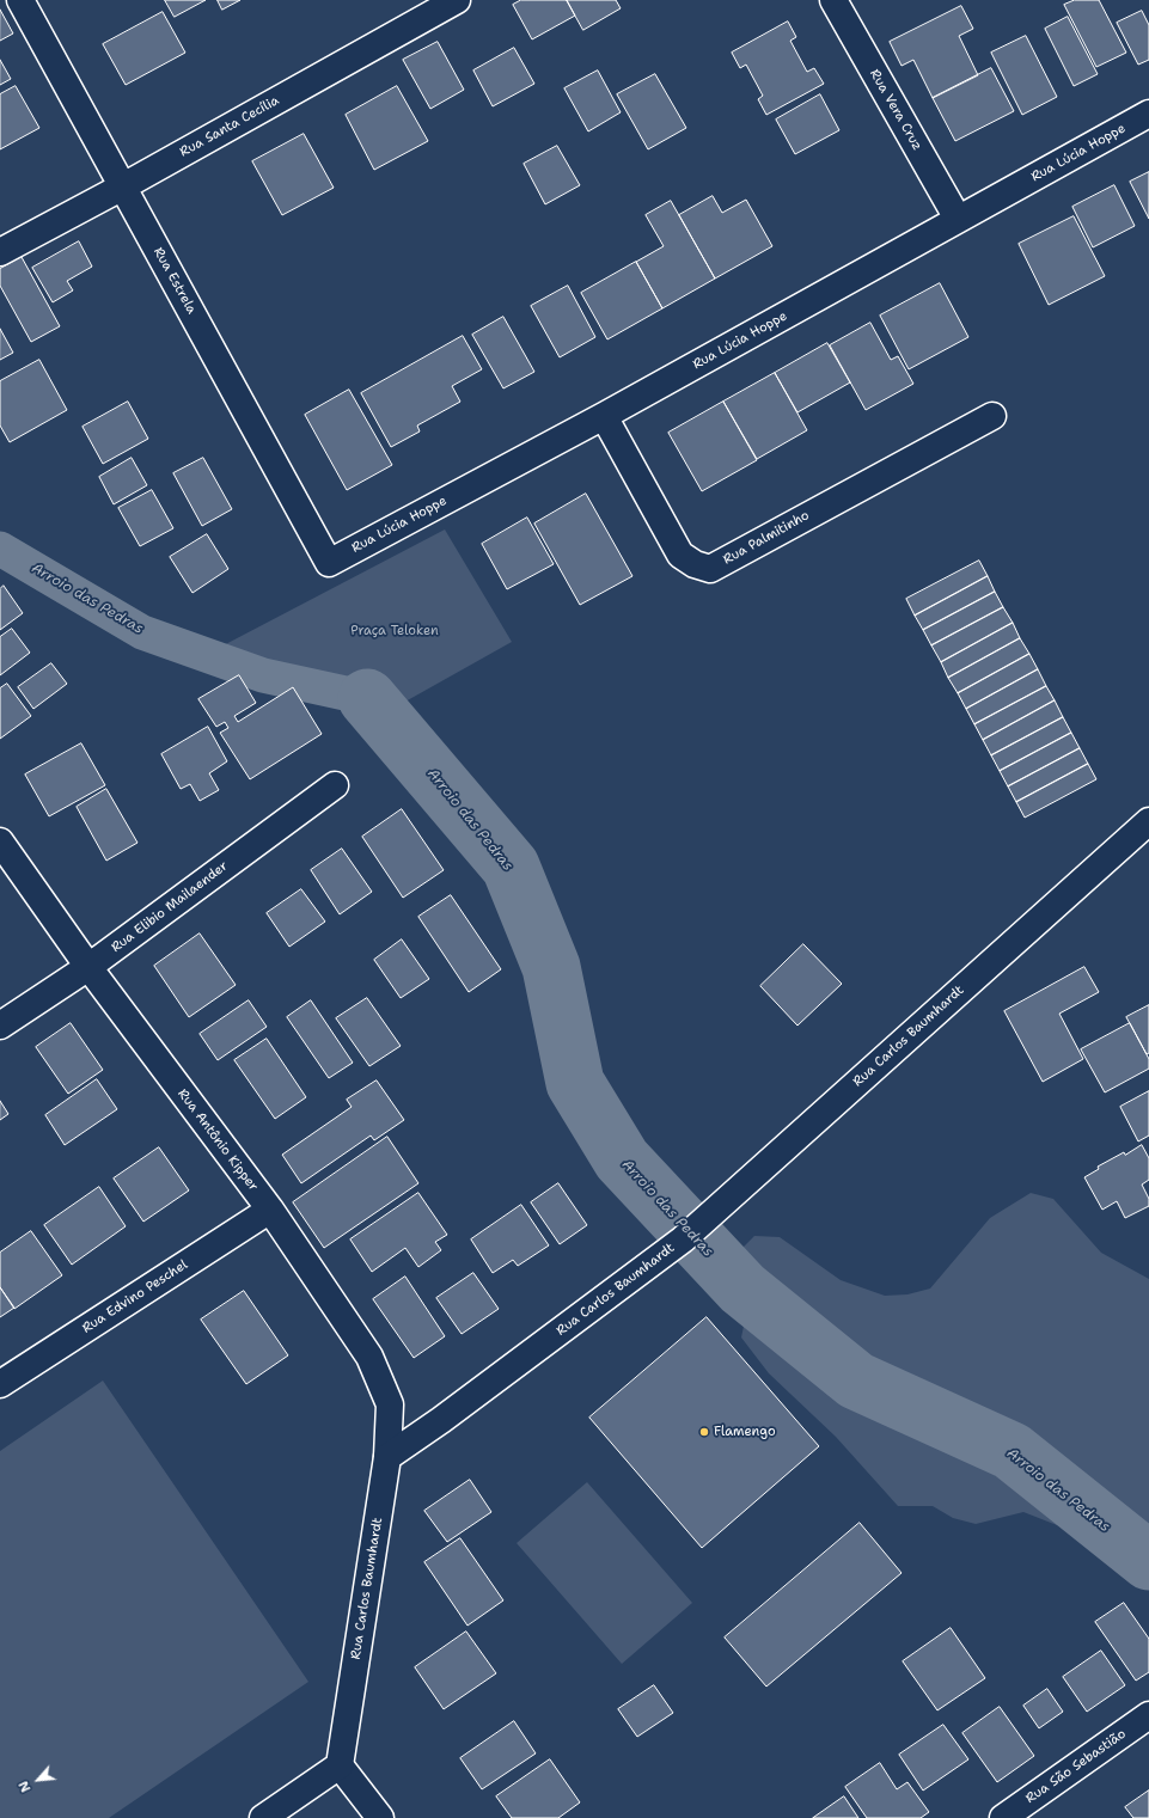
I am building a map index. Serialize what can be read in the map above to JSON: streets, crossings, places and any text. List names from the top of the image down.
{
  "streets": {
    "street": [
      "Rua Vera Cruz",
      "Rua Santa Cecília",
      "Rua Lúcia Hoppe",
      "Rua Estrela",
      "Rua Palmitinho",
      "Rua Elibio Mailaender",
      "Rua Carlos Baumhardt",
      "Rua Antônio Kipper",
      "Rua Edvino Peschel",
      "Rua São Sebastião"
    ]
  },
  "crossings": [
    ["Rua Vera Cruz", "Rua Lúcia Hoppe"],
    ["Rua Santa Cecília", "Rua Estrela"],
    ["Rua Lúcia Hoppe", "Rua Estrela"],
    ["Rua Lúcia Hoppe", "Rua Palmitinho"],
    ["Rua Elibio Mailaender", "Rua Antônio Kipper"],
    ["Rua Carlos Baumhardt", "Rua Antônio Kipper"],
    ["Rua Antônio Kipper", "Rua Edvino Peschel"]
  ],
  "water": ["Arroio das Pedras"],
  "parks": ["Praça Teloken"],
  "places": ["Flamengo"],
  "north": "bottom left"
}
